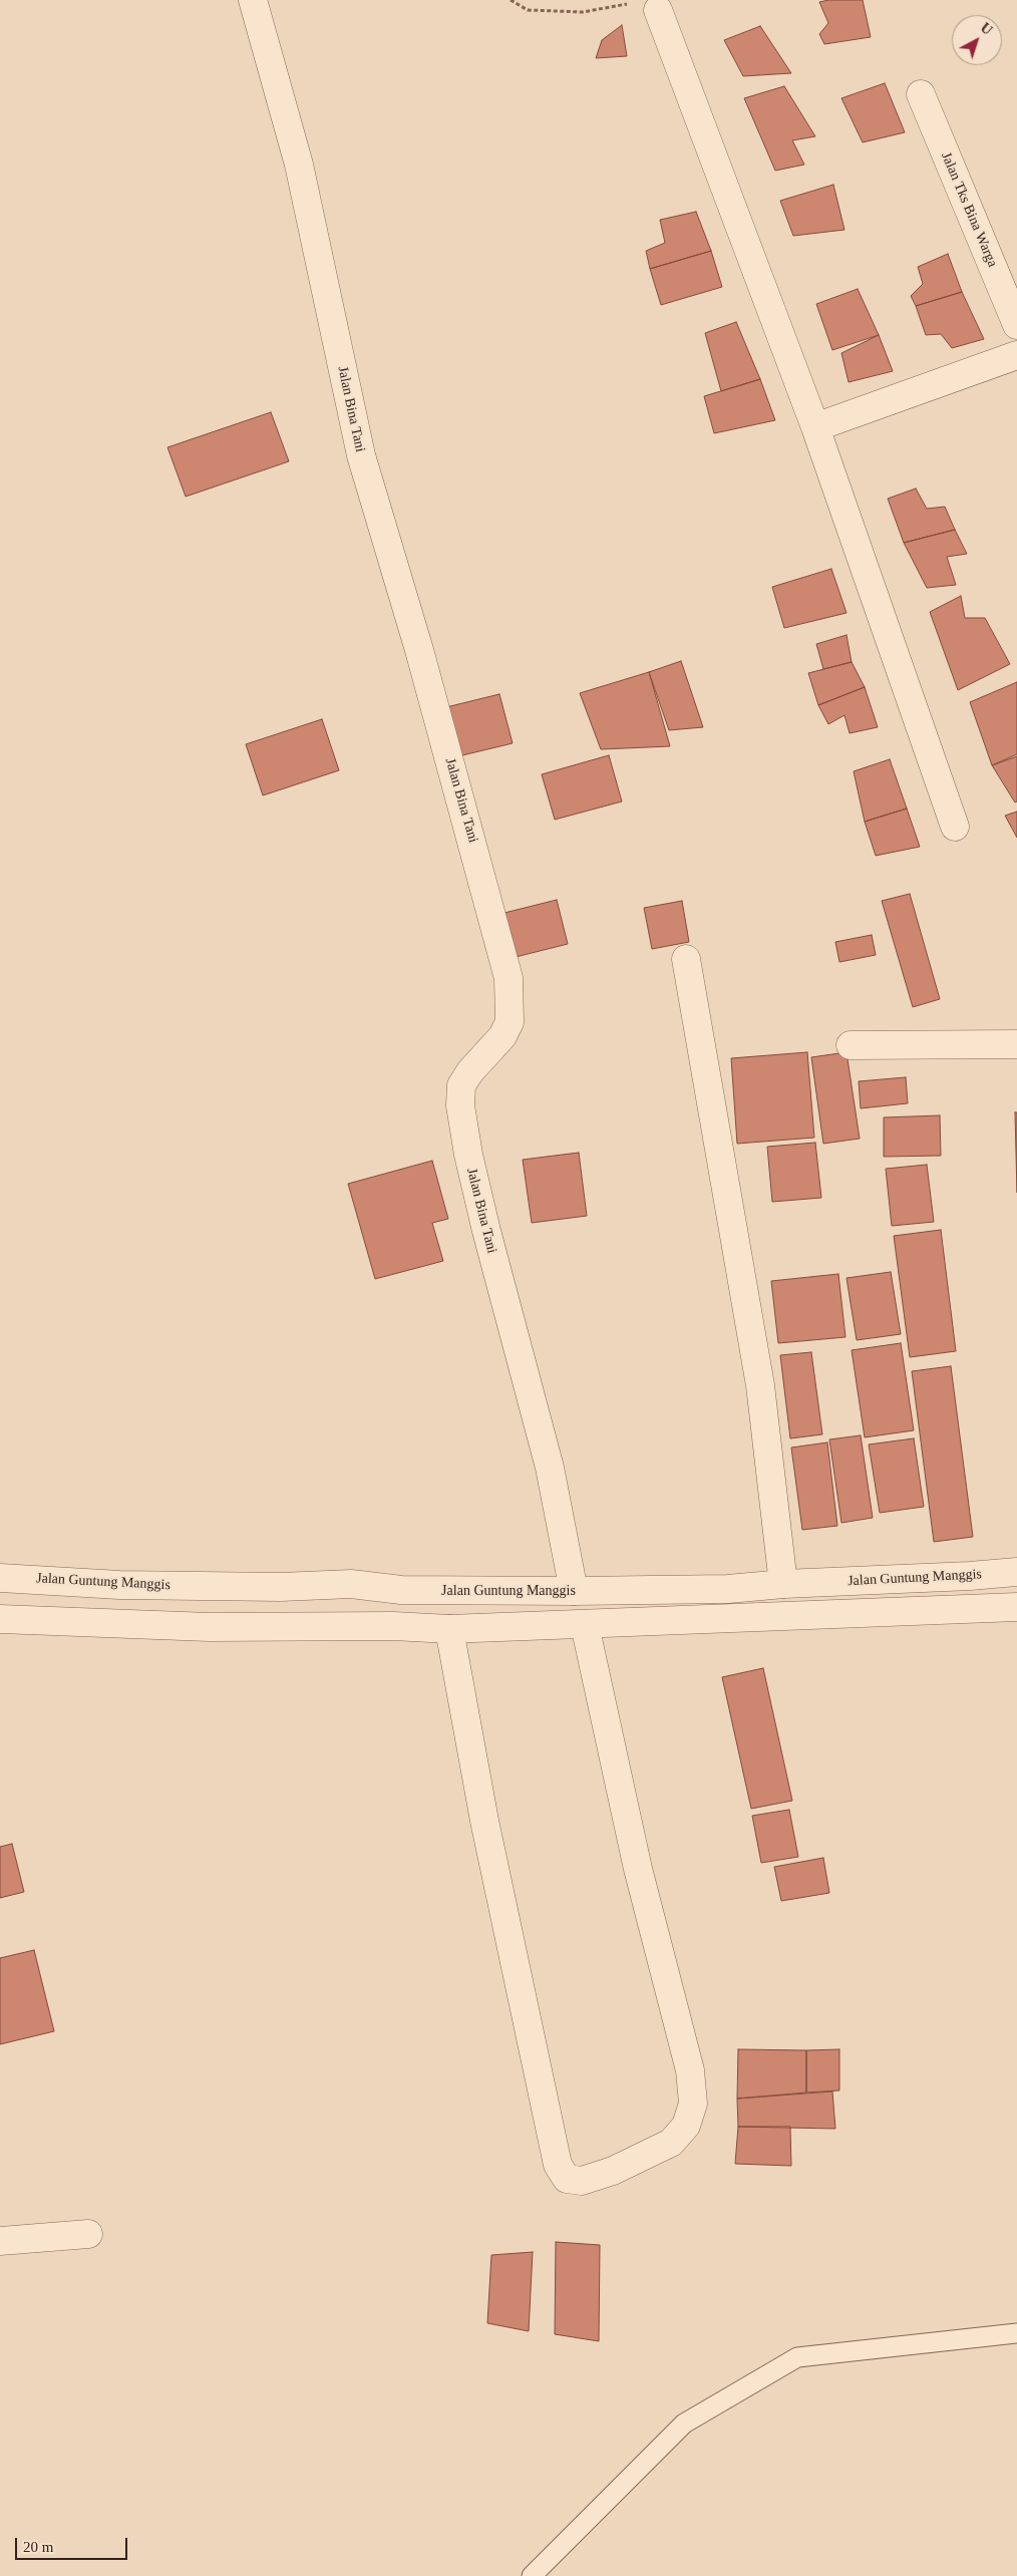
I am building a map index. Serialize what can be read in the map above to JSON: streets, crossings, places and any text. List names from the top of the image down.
{
  "streets": {
    "street": ["Jalan Tks Bina Warga", "Jalan Bina Tani", "Jalan Guntung Manggis"]
  },
  "crossings": [
    ["Jalan Bina Tani", "Jalan Guntung Manggis"]
  ],
  "scale_bar": "20 m",
  "north": "top right"
}
